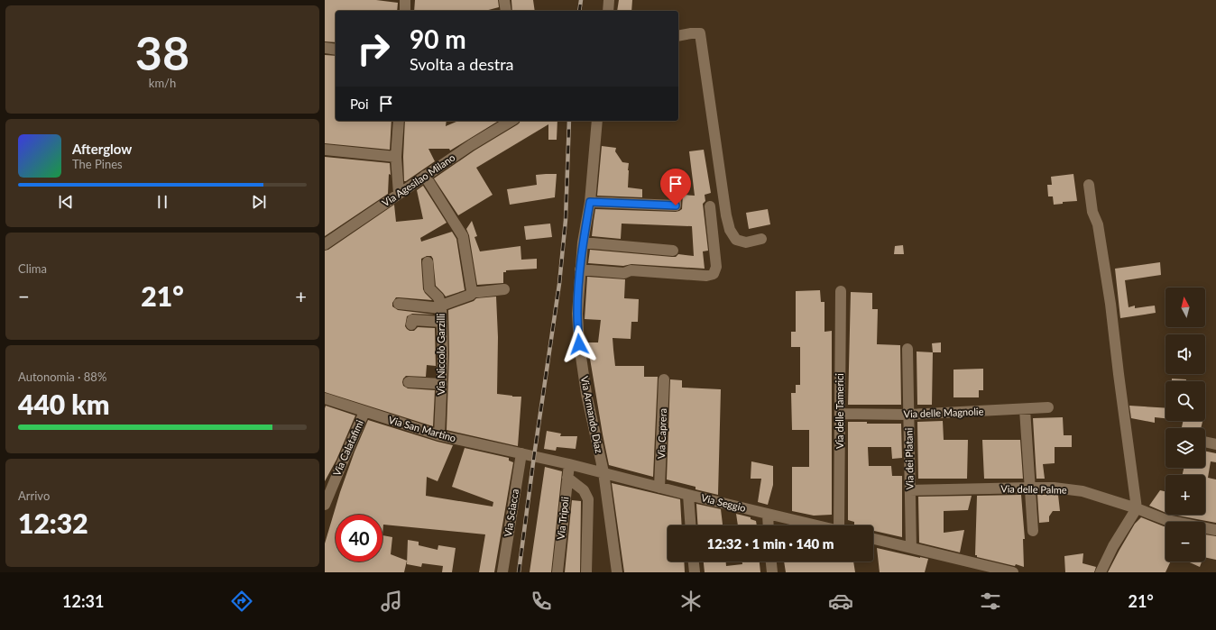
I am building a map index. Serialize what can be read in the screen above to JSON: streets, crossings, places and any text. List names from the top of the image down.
{
  "streets": {
    "street": [
      "Via Agesilao Milano",
      "Via Niccolò Garzilli",
      "Via delle Tamerici",
      "Via delle Magnolie",
      "Via Armando Diaz",
      "Via San Martino",
      "Via Caprera",
      "Via Calatafimi",
      "Via dei Platani",
      "Via delle Palme",
      "Via Seggio",
      "Via Sciacca",
      "Via Tripoli"
    ]
  },
  "crossings": [
    ["Via Niccolò Garzilli", "Via San Martino"],
    ["Via delle Tamerici", "Via delle Magnolie"],
    ["Via delle Magnolie", "Via dei Platani"],
    ["Via Armando Diaz", "Via Seggio"],
    ["Via San Martino", "Via Calatafimi"],
    ["Via San Martino", "Via Seggio"],
    ["Via San Martino", "Via Sciacca"],
    ["Via San Martino", "Via Tripoli"],
    ["Via Caprera", "Via Seggio"],
    ["Via dei Platani", "Via delle Palme"],
    ["Via Seggio", "Via Tripoli"]
  ],
  "north": "top",
  "page": {
    "tile": [
      ["38", "km/h"],
      "Clima",
      ["Autonomia · 88%", "440 km"],
      ["Arrivo", "12:32"]
    ],
    "turn": ["90 m", "Svolta a destra"],
    "then": "Poi",
    "song": ["Afterglow", "The Pines"],
    "heat": ["−", "21°", "+"],
    "map_buttons": ["+", "−"],
    "limit": "40",
    "trip": "12:32 · 1 min · 140 m",
    "tabs": ["12:31", "21°"]
  }
}
